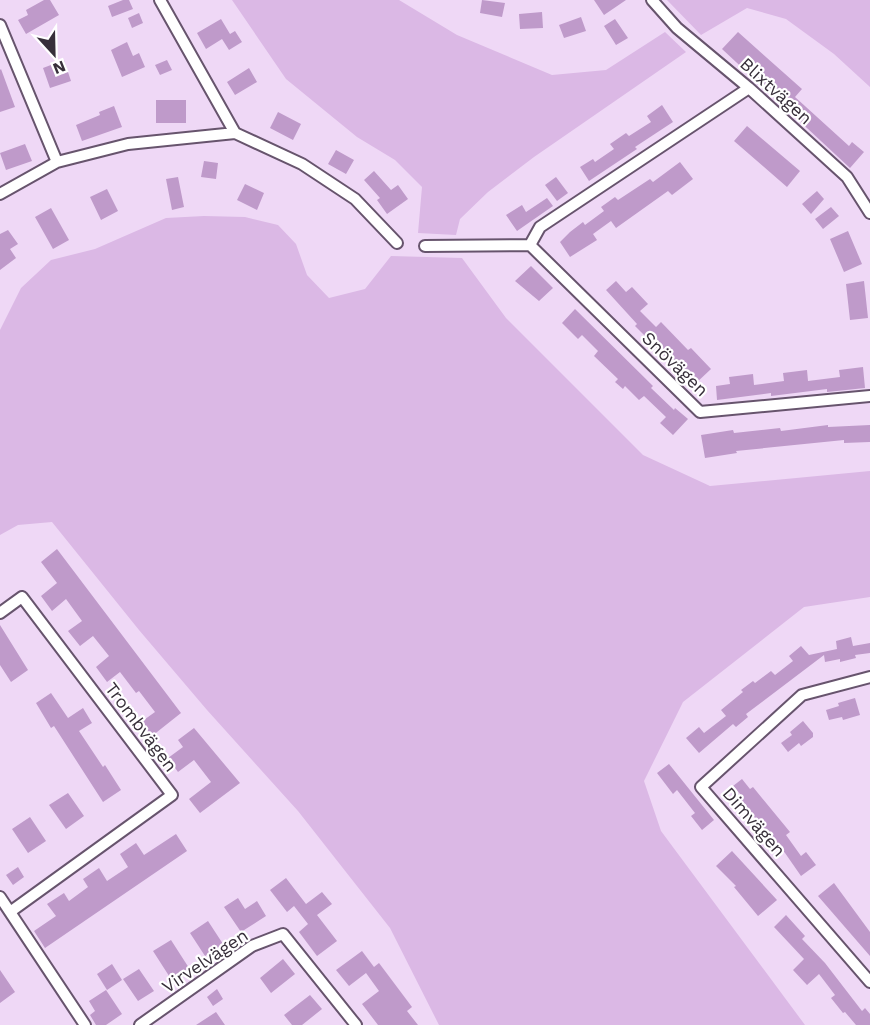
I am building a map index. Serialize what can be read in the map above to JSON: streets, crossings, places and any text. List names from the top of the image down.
{
  "streets": {
    "street": [
      "Blixtvägen",
      "Snövägen",
      "Trombvägen",
      "Dimvägen",
      "Virvelvägen"
    ]
  },
  "north": "bottom"
}
